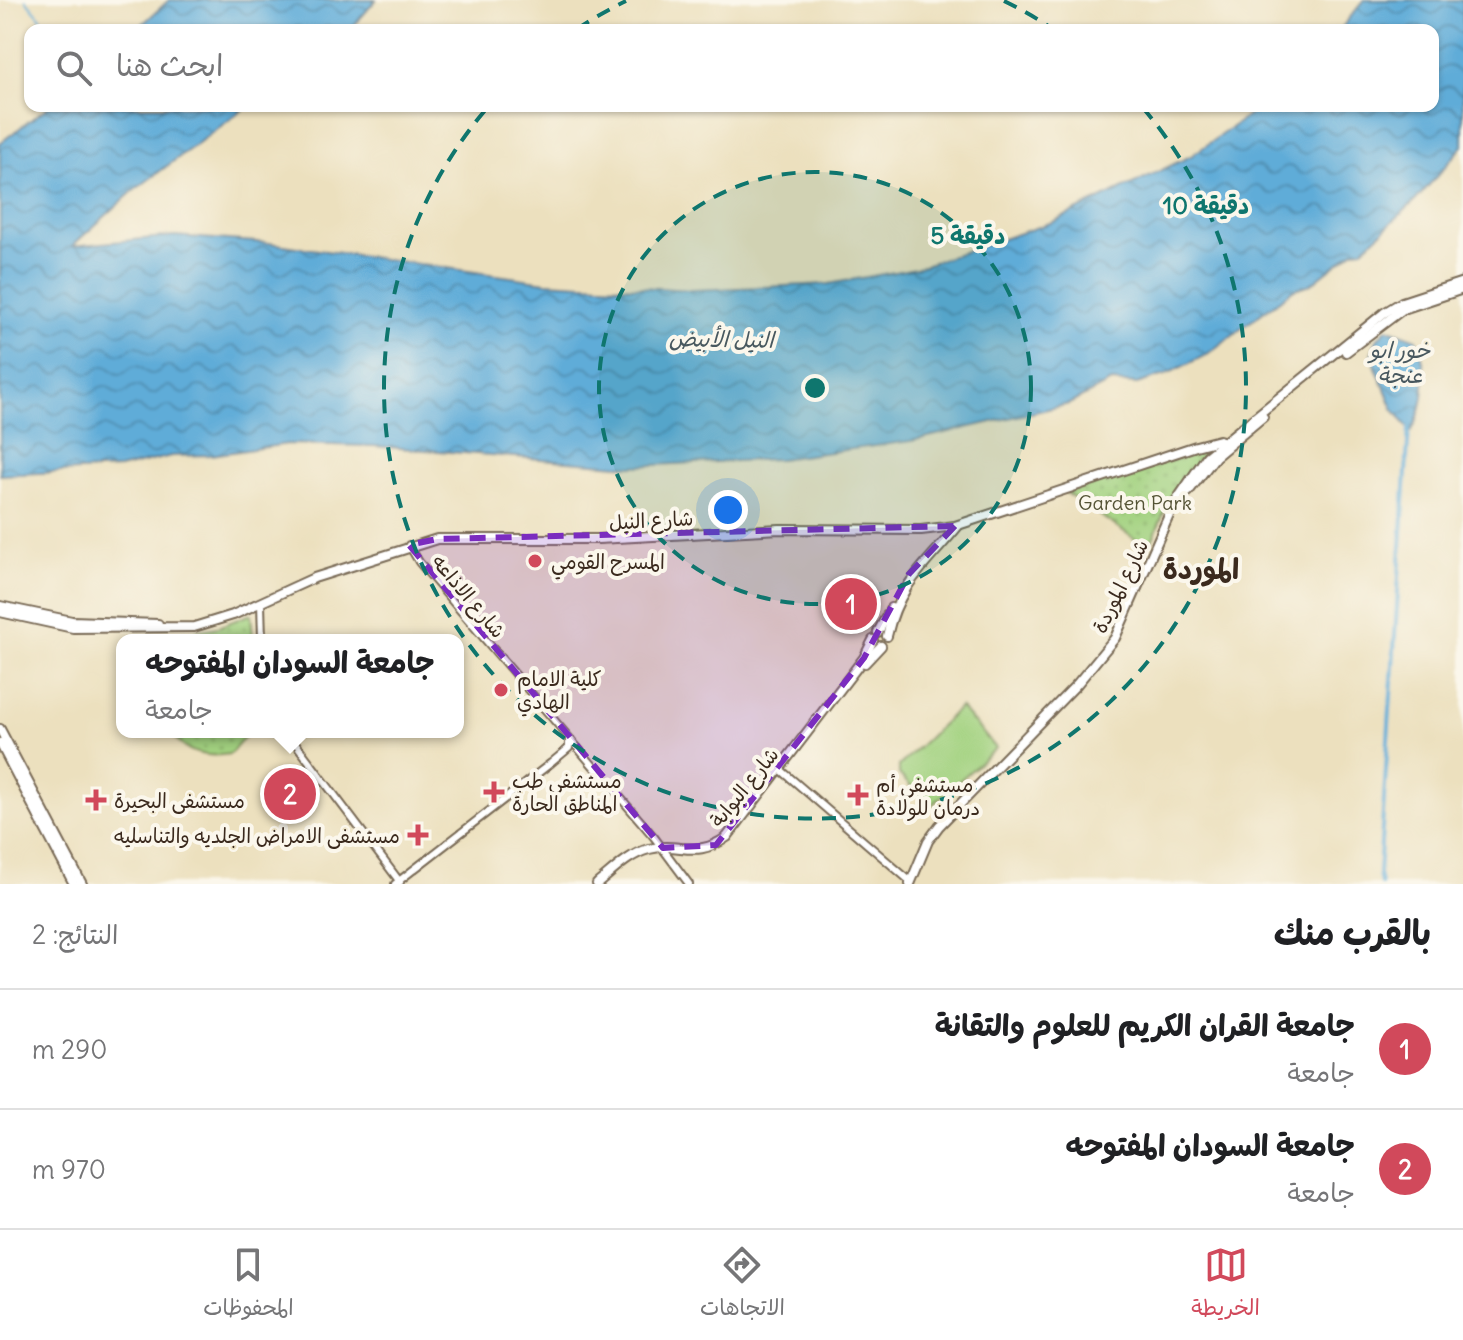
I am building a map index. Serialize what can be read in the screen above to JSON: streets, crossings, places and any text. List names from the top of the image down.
{
  "streets": {
    "main road": ["شارع النيل", "شارع الموردة", "شارع البوابة"],
    "street": ["شارع الاذاعه"]
  },
  "crossings": [
    ["شارع النيل", "شارع الموردة"],
    ["شارع النيل", "شارع الاذاعه"],
    ["شارع النيل", "شارع البوابة"],
    ["شارع الاذاعه", "شارع البوابة"]
  ],
  "districts": ["الموردة"],
  "water": ["النيل الأبيض", "خور ابو عنجة"],
  "parks": ["Garden Park"],
  "places": {
    "other": ["المسرح القومي", "كلية الامام الهادي"],
    "health": [
      "مستشفى طب المناطق الحارة",
      "مستشفى أم درمان للولادة",
      "مستشفى البحيرة",
      "مستشفى الامراض الجلديه والتناسليه"
    ]
  },
  "page": {
    "search": "ابحث هنا",
    "pins": ["1", "2"],
    "popup": ["جامعة السودان المفتوحه", "جامعة"],
    "heading": ["بالقرب منك", "النتائج: 2"],
    "list": [
      {
        "mark": "1",
        "name": "جامعة القران الكريم للعلوم والتقانة",
        "note": "جامعة",
        "value": "290 m"
      },
      {
        "mark": "2",
        "name": "جامعة السودان المفتوحه",
        "note": "جامعة",
        "value": "970 m"
      }
    ],
    "nav": ["الخريطة", "الاتجاهات", "المحفوظات"]
  },
  "rings": ["10 دقيقة", "5 دقيقة"]
}
